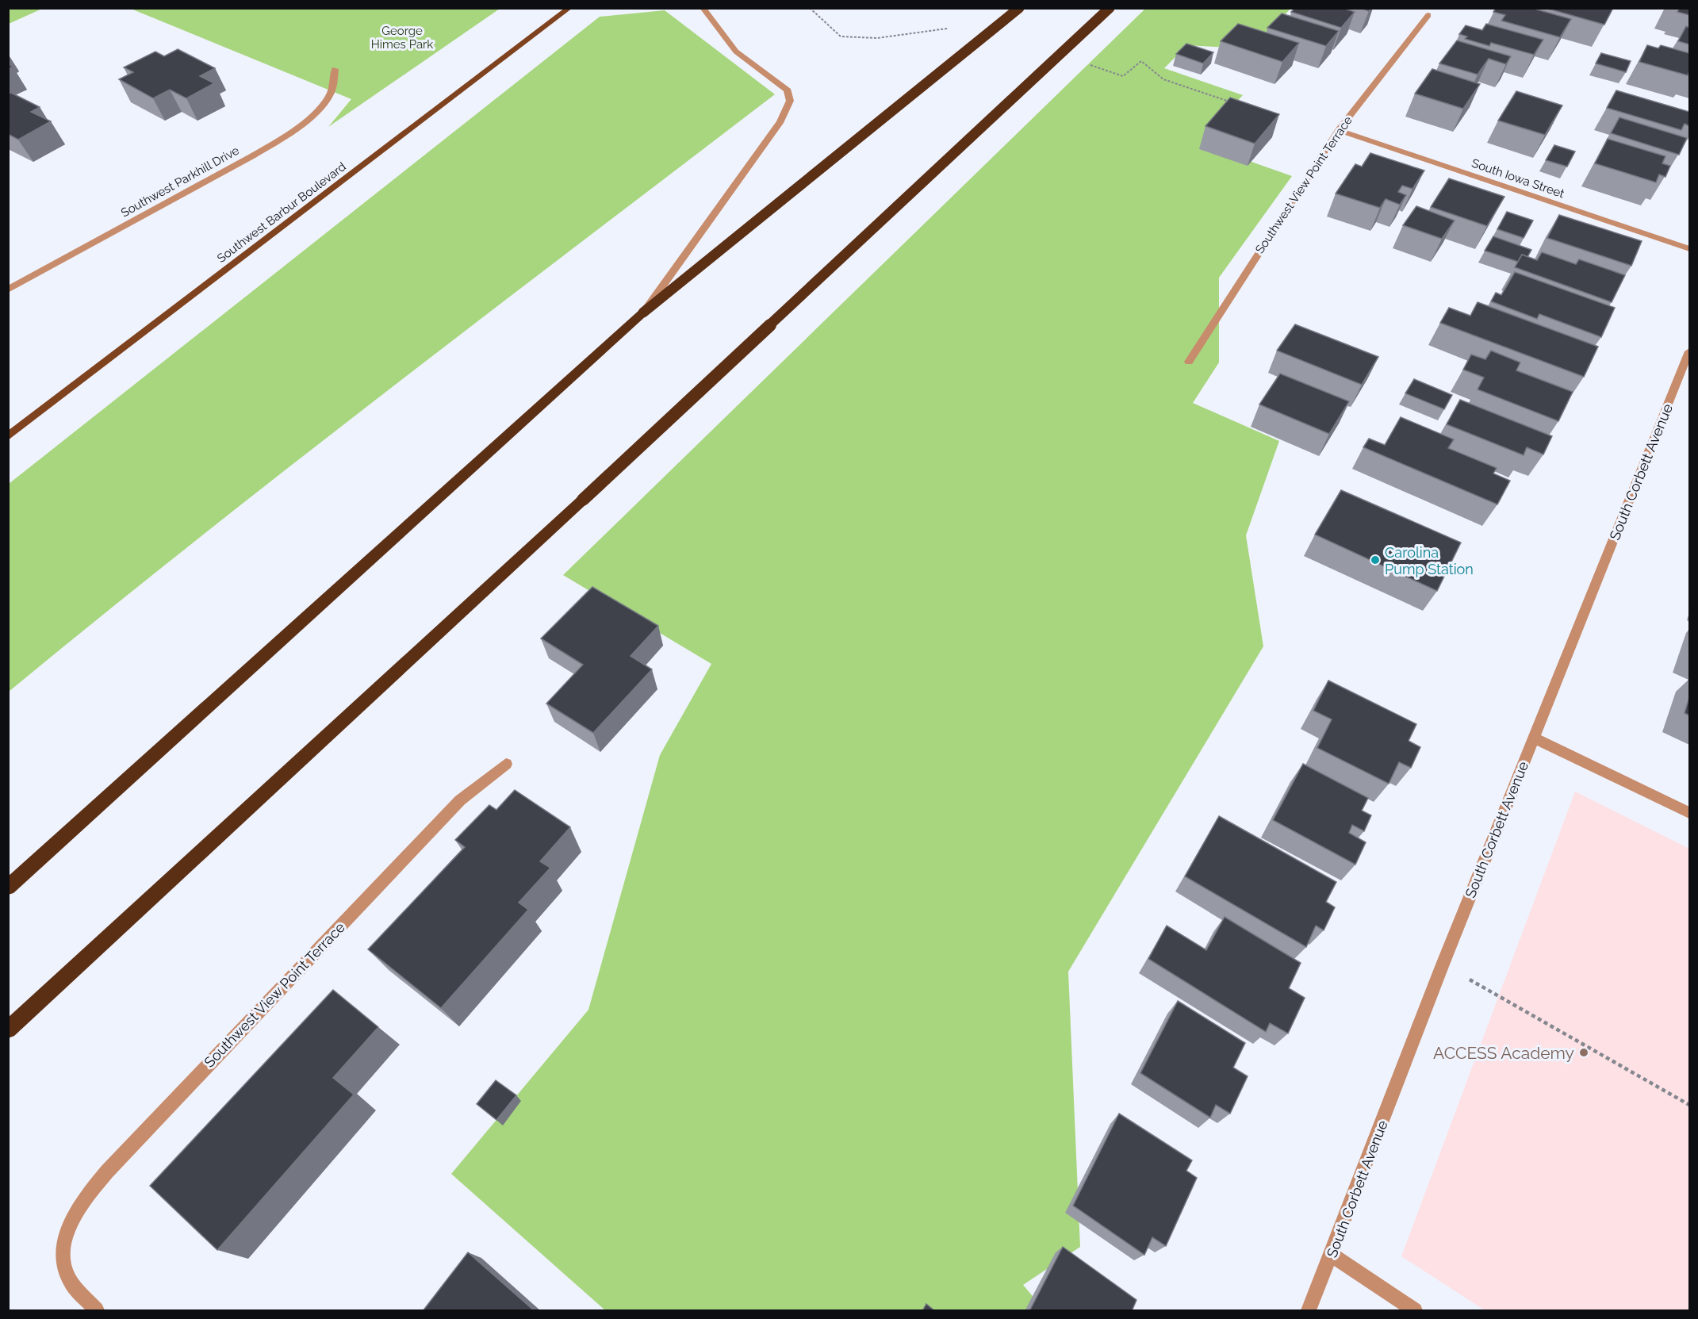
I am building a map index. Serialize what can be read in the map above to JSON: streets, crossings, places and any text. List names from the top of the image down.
{
  "streets": {
    "main road": ["Southwest Barbur Boulevard"],
    "street": [
      "South Iowa Street",
      "Southwest Parkhill Drive",
      "Southwest View Point Terrace",
      "South Corbett Avenue"
    ]
  },
  "crossings": [
    ["South Iowa Street", "Southwest View Point Terrace"]
  ],
  "parks": ["George Himes Park"],
  "places": ["Carolina Pump Station", "ACCESS Academy"]
}
